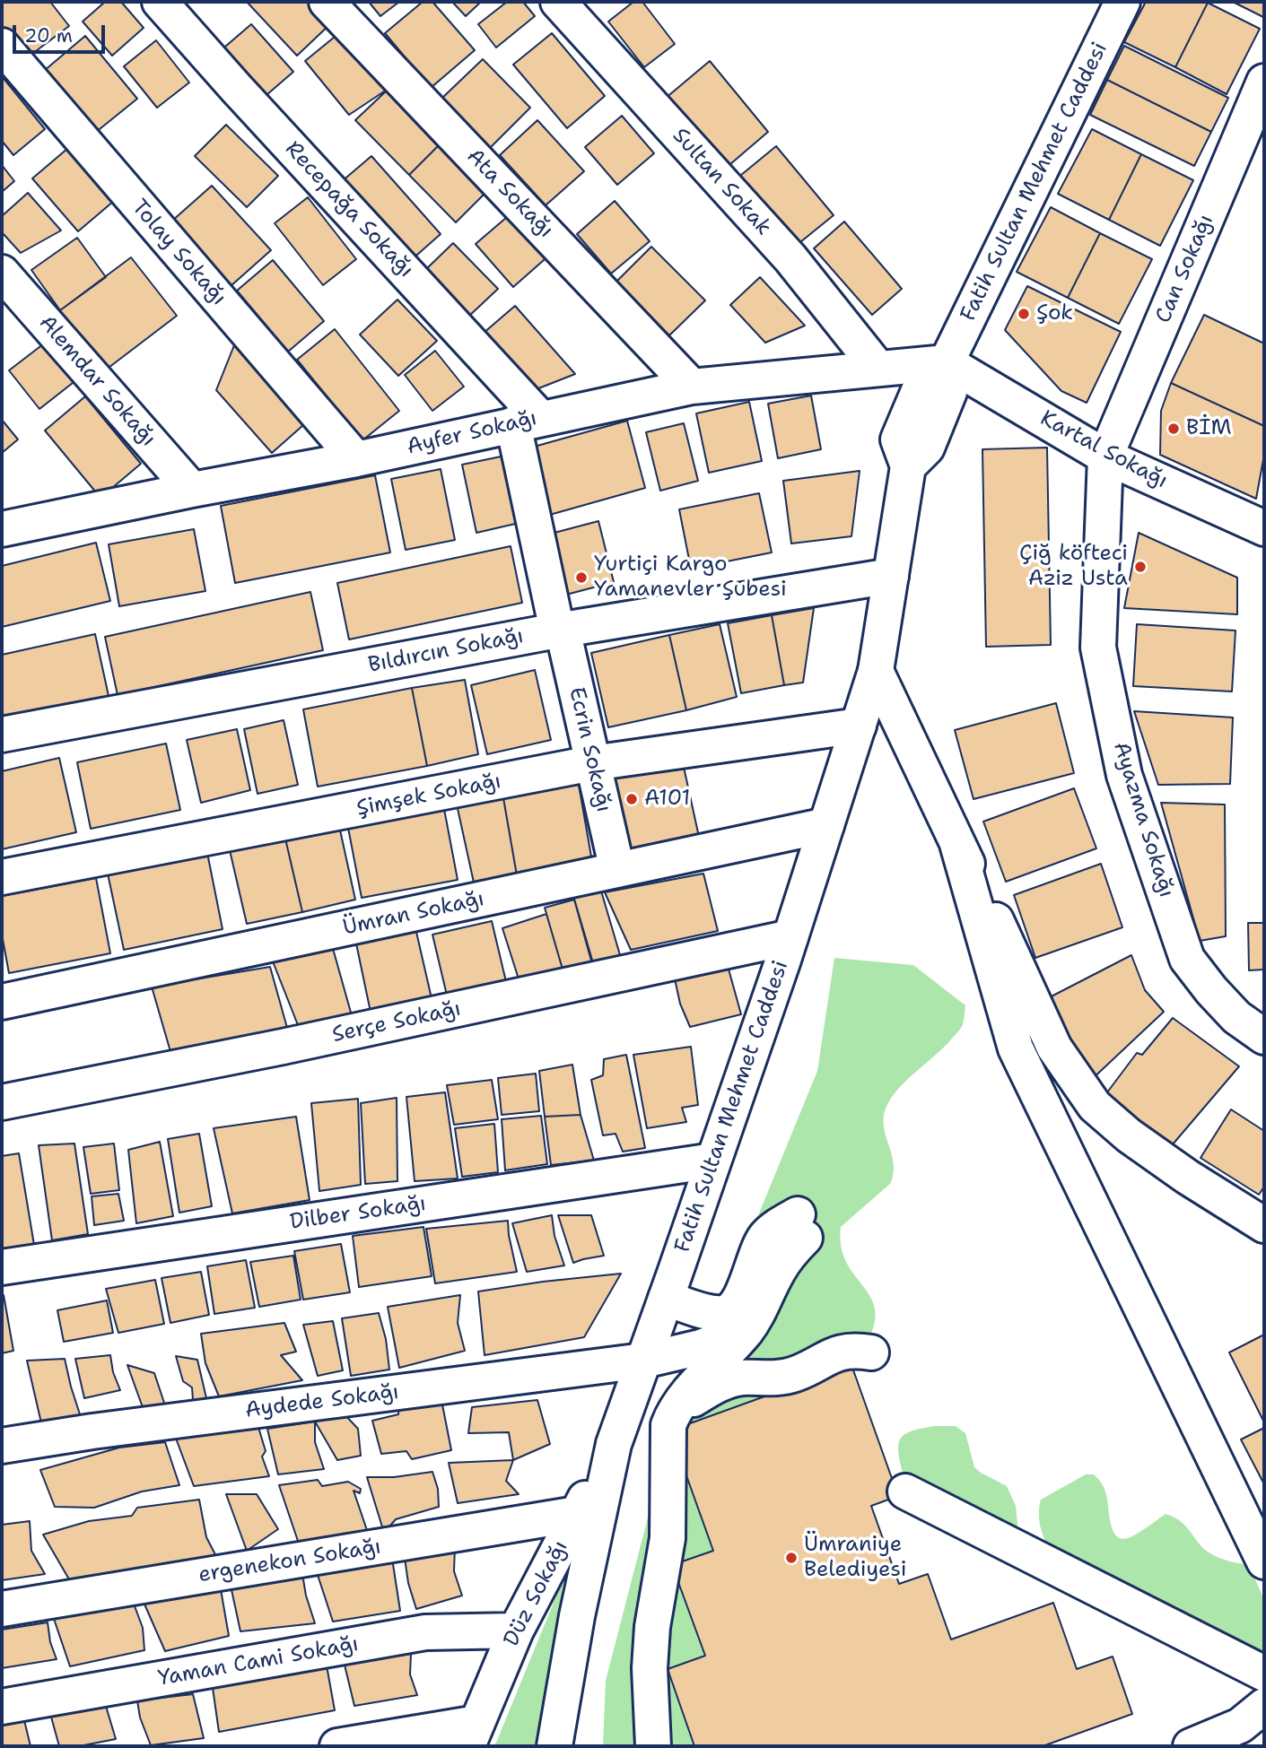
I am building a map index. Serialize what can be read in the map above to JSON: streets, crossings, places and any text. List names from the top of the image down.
{
  "streets": {
    "street": [
      "Sultan Sokak",
      "Fatih Sultan Mehmet Caddesi",
      "Ata Sokağı",
      "Recepağa Sokağı",
      "Tolay Sokağı",
      "Can Sokağı",
      "Alemdar Sokağı",
      "Ayfer Sokağı",
      "Kartal Sokağı",
      "Bıldırcın Sokağı",
      "Ecrin Sokağı",
      "Şimşek Sokağı",
      "Ayazma Sokağı",
      "Ümran Sokağı",
      "Serçe Sokağı",
      "Dilber Sokağı",
      "Aydede Sokağı",
      "ergenekon Sokağı",
      "Düz Sokağı",
      "Yaman Cami Sokağı"
    ]
  },
  "crossings": [
    ["Sultan Sokak", "Ayfer Sokağı"],
    ["Fatih Sultan Mehmet Caddesi", "Ayfer Sokağı"],
    ["Fatih Sultan Mehmet Caddesi", "Kartal Sokağı"],
    ["Fatih Sultan Mehmet Caddesi", "Bıldırcın Sokağı"],
    ["Fatih Sultan Mehmet Caddesi", "Şimşek Sokağı"],
    ["Fatih Sultan Mehmet Caddesi", "Ümran Sokağı"],
    ["Fatih Sultan Mehmet Caddesi", "Serçe Sokağı"],
    ["Fatih Sultan Mehmet Caddesi", "Dilber Sokağı"],
    ["Fatih Sultan Mehmet Caddesi", "Aydede Sokağı"],
    ["Fatih Sultan Mehmet Caddesi", "Düz Sokağı"],
    ["Ata Sokağı", "Ayfer Sokağı"],
    ["Recepağa Sokağı", "Ayfer Sokağı"],
    ["Recepağa Sokağı", "Ecrin Sokağı"],
    ["Tolay Sokağı", "Ayfer Sokağı"],
    ["Can Sokağı", "Kartal Sokağı"],
    ["Can Sokağı", "Ayazma Sokağı"],
    ["Alemdar Sokağı", "Ayfer Sokağı"],
    ["Ayfer Sokağı", "Kartal Sokağı"],
    ["Ayfer Sokağı", "Ecrin Sokağı"],
    ["Kartal Sokağı", "Ayazma Sokağı"],
    ["Bıldırcın Sokağı", "Ecrin Sokağı"],
    ["Ecrin Sokağı", "Şimşek Sokağı"],
    ["Ecrin Sokağı", "Ümran Sokağı"],
    ["ergenekon Sokağı", "Düz Sokağı"],
    ["Düz Sokağı", "Yaman Cami Sokağı"]
  ],
  "places": [
    "Şok",
    "BİM",
    "Çiğ köfteci Aziz Usta",
    "Yurtiçi Kargo Yamanevler Şubesi",
    "A101",
    "Ümraniye Belediyesi"
  ],
  "scale_bar": "20 m"
}
